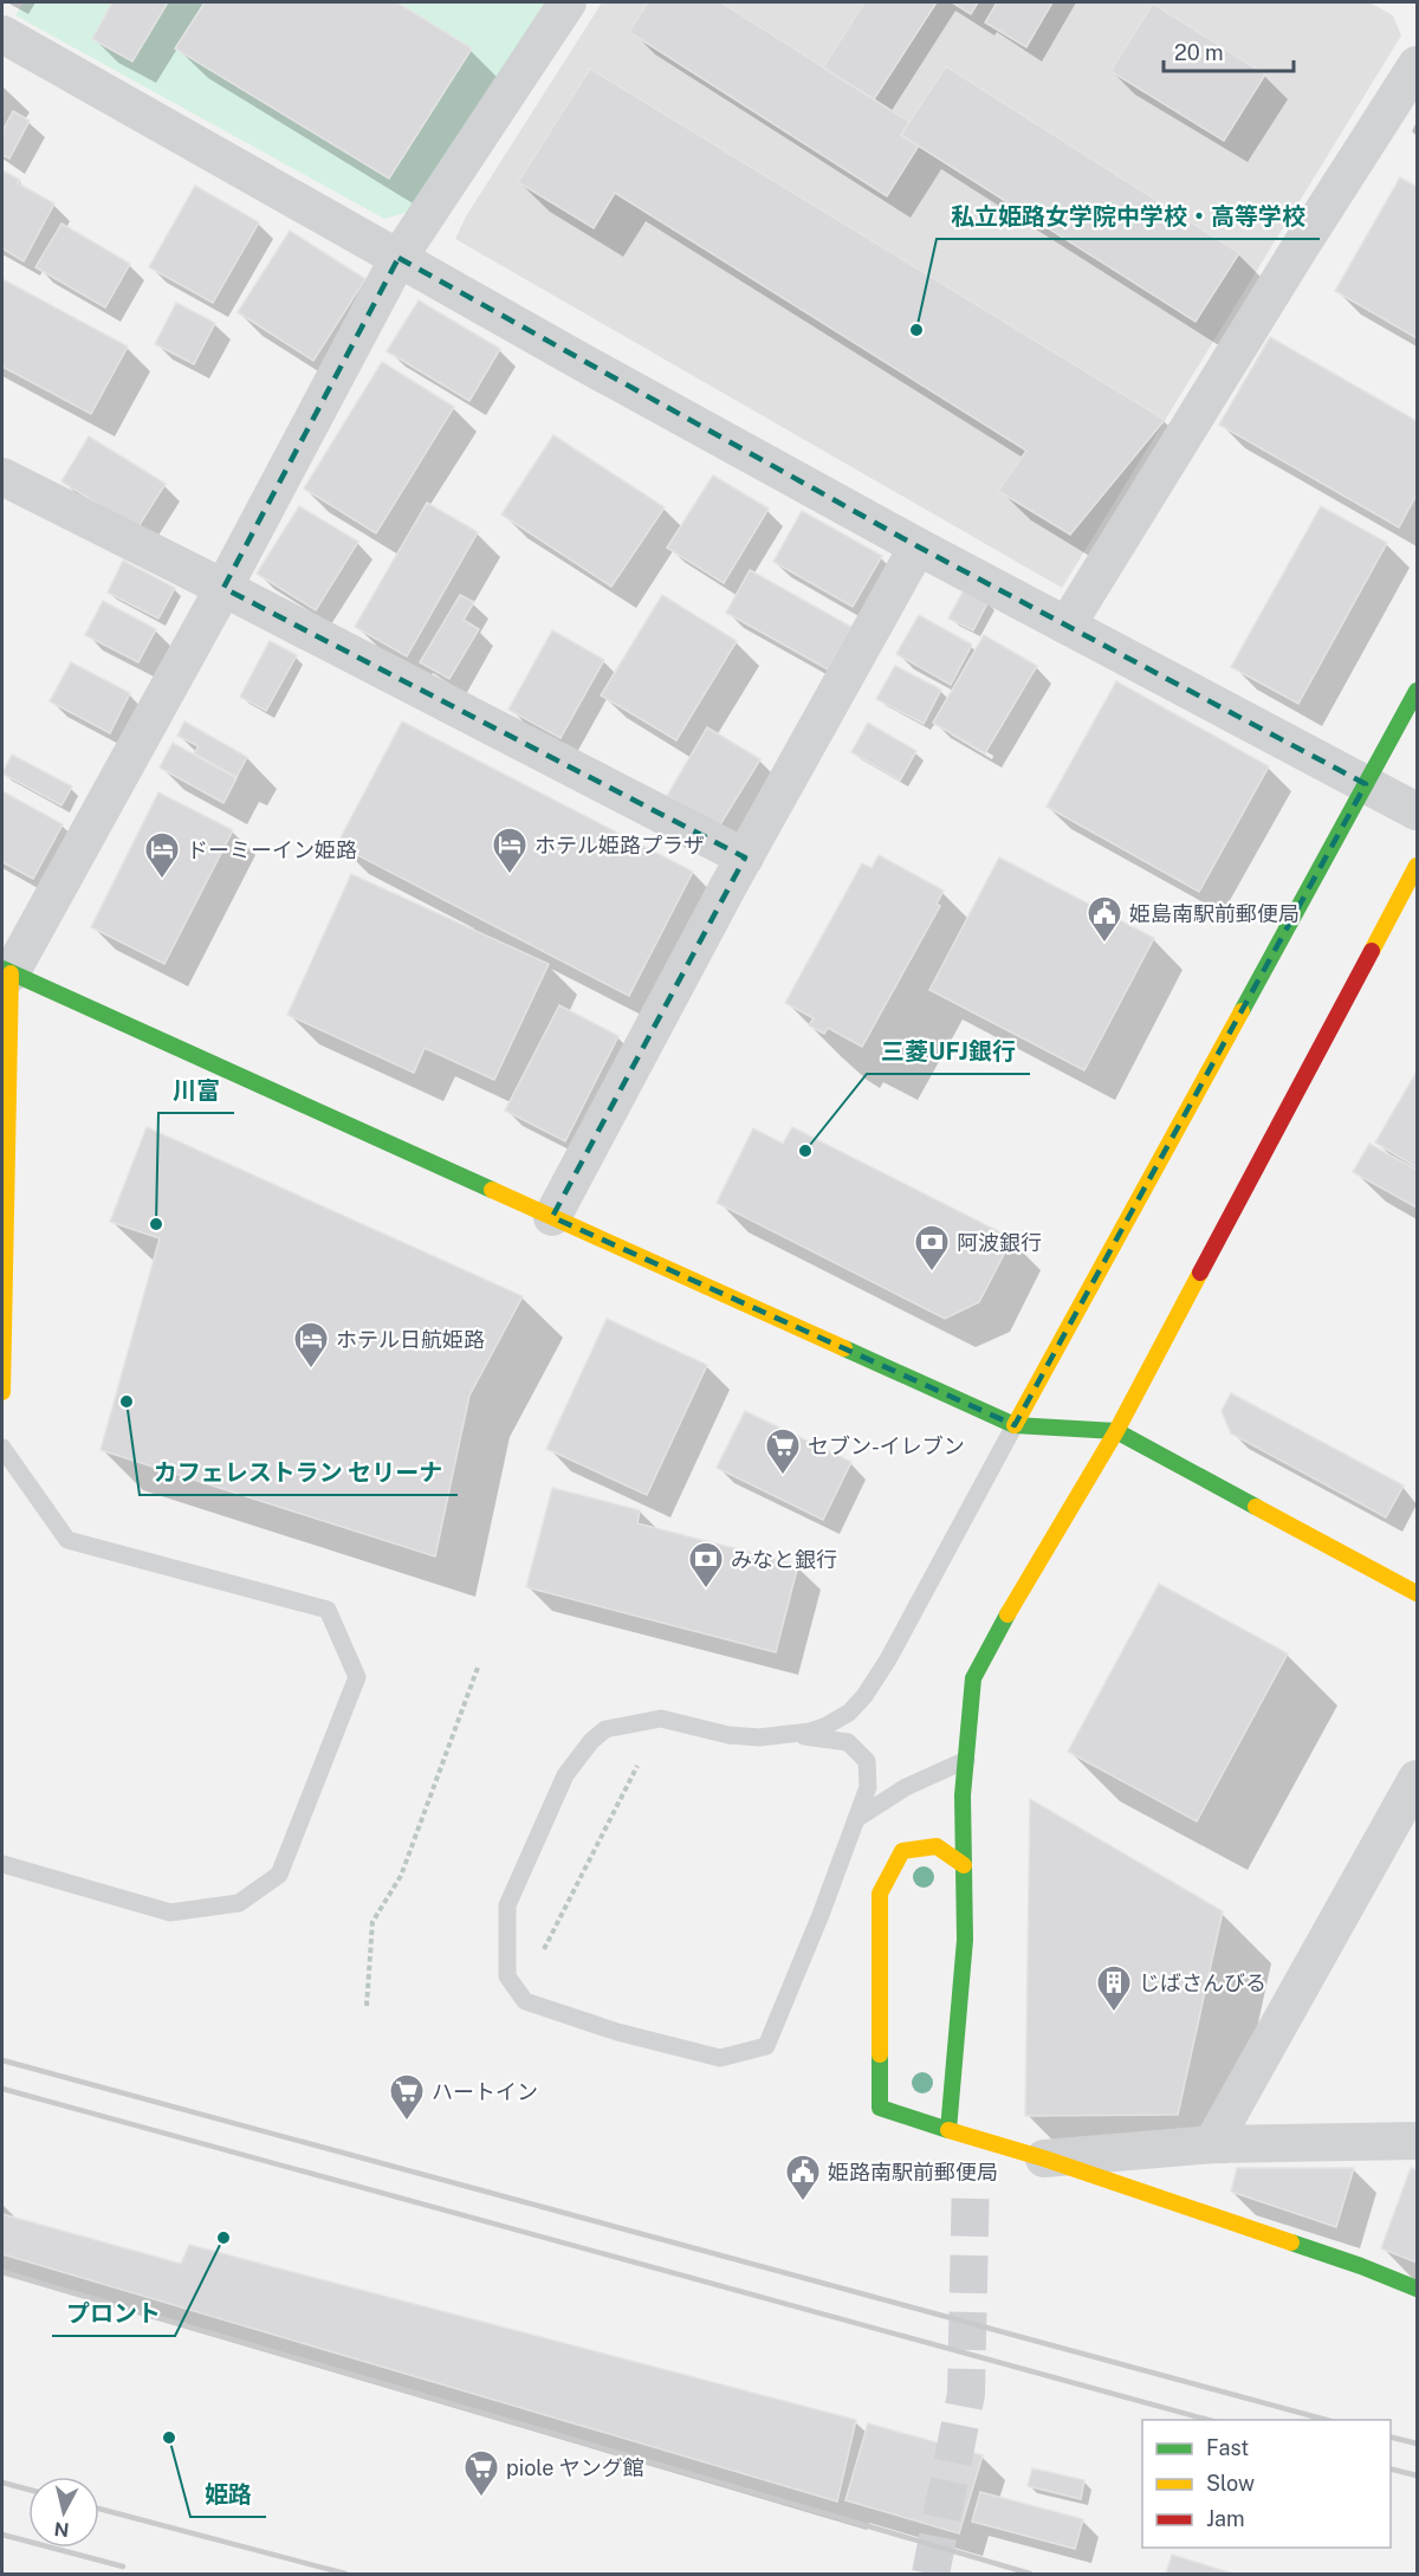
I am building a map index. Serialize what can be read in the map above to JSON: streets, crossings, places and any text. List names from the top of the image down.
{
  "places": {
    "other": [
      "私立姫路女学院中学校・高等学校",
      "三菱UFJ銀行",
      "川富",
      "カフェレストラン セリーナ",
      "プロント",
      "姫路"
    ],
    "hotel": ["ホテル姫路プラザ", "ドーミーイン姫路", "ホテル日航姫路"],
    "public building": ["姫島南駅前郵便局", "姫路南駅前郵便局"],
    "bank": ["阿波銀行", "みなと銀行"],
    "supermarket": ["セブン-イレブン", "ハートイン", "piole ヤング館"],
    "building": ["じばさんびる"]
  },
  "legend": ["Fast", "Slow", "Jam"],
  "scale_bar": "20 m",
  "north": "bottom"
}
